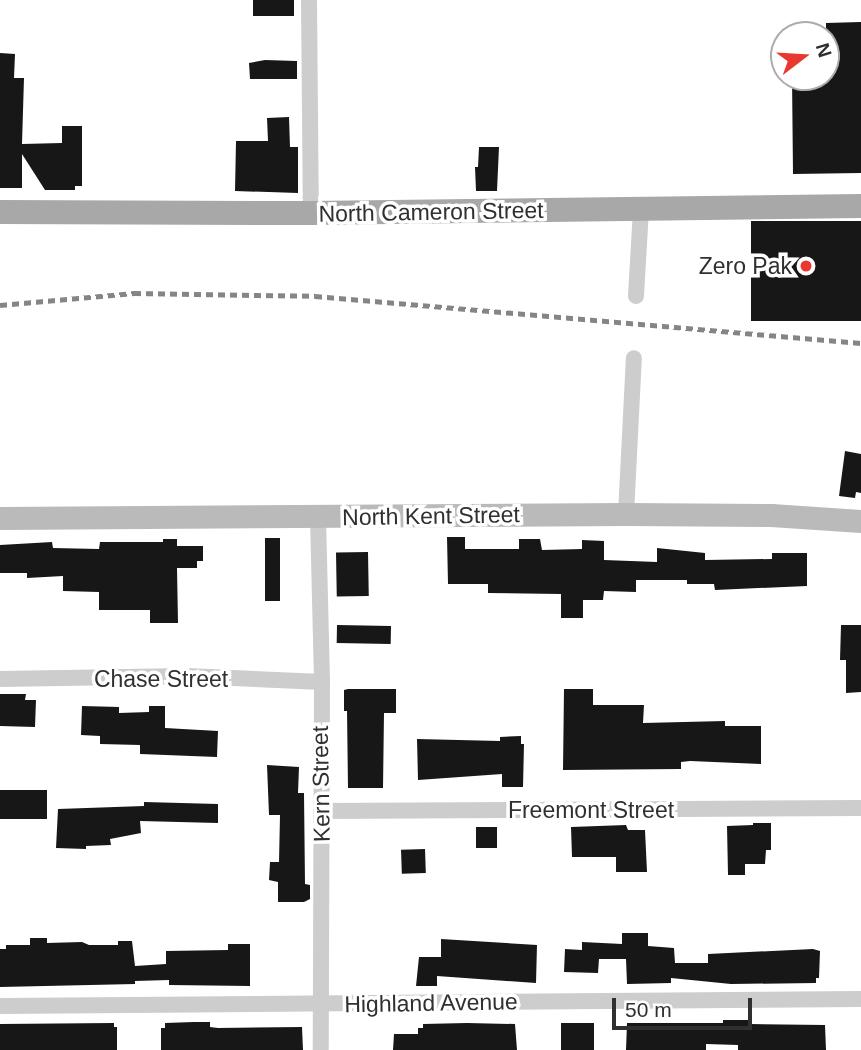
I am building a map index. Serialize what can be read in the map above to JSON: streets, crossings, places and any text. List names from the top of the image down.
{
  "streets": {
    "main road": ["North Cameron Street"],
    "street": [
      "North Kent Street",
      "Chase Street",
      "Kern Street",
      "Freemont Street",
      "Highland Avenue"
    ]
  },
  "crossings": [
    ["North Kent Street", "Kern Street"],
    ["Chase Street", "Kern Street"],
    ["Kern Street", "Freemont Street"],
    ["Kern Street", "Highland Avenue"]
  ],
  "places": ["Zero Pak"],
  "scale_bar": "50 m",
  "north": "right"
}
